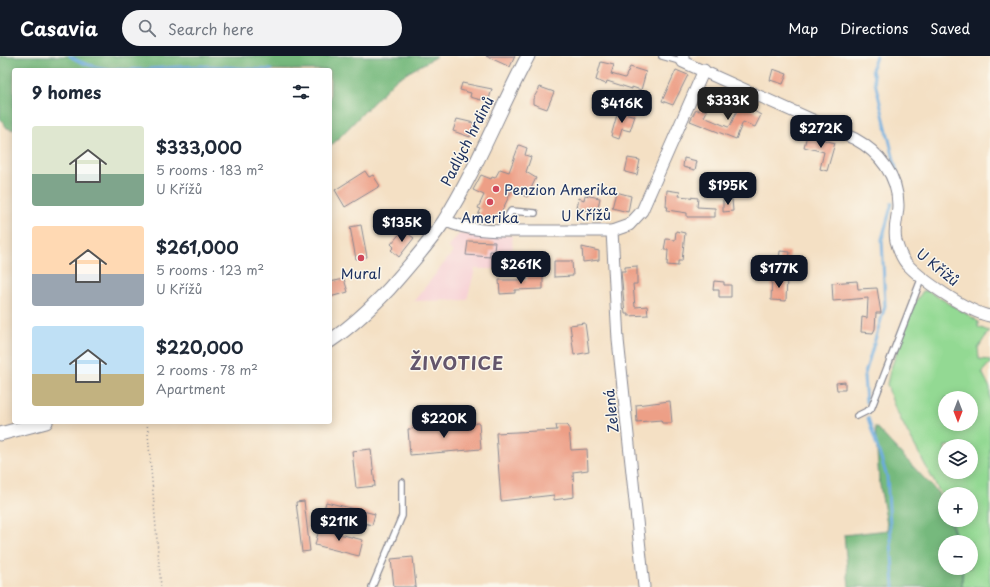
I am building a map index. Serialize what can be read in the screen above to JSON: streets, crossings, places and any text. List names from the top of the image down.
{
  "streets": {
    "street": ["Padlých hrdinů", "U Křížů", "Zelená"]
  },
  "crossings": [
    ["Padlých hrdinů", "U Křížů"],
    ["U Křížů", "Zelená"]
  ],
  "districts": ["ŽIVOTICE"],
  "places": ["Penzion Amerika", "Amerika", "Mural"],
  "north": "bottom",
  "page": {
    "header": "Casavia",
    "search": "Search here",
    "nav": ["Map", "Directions", "Saved"],
    "heading": "9 homes",
    "price": [
      "$333K",
      "$416K",
      "$272K",
      "$195K",
      "$135K",
      "$261K",
      "$177K",
      "$220K",
      "$211K"
    ],
    "list": [
      {
        "name": "$333,000",
        "note": "5 rooms · 183 m² · U Křížů"
      },
      {
        "name": "$261,000",
        "note": "5 rooms · 123 m² · U Křížů"
      },
      {
        "name": "$220,000",
        "note": "2 rooms · 78 m² · Apartment"
      }
    ],
    "map_buttons": ["+", "−"]
  }
}
